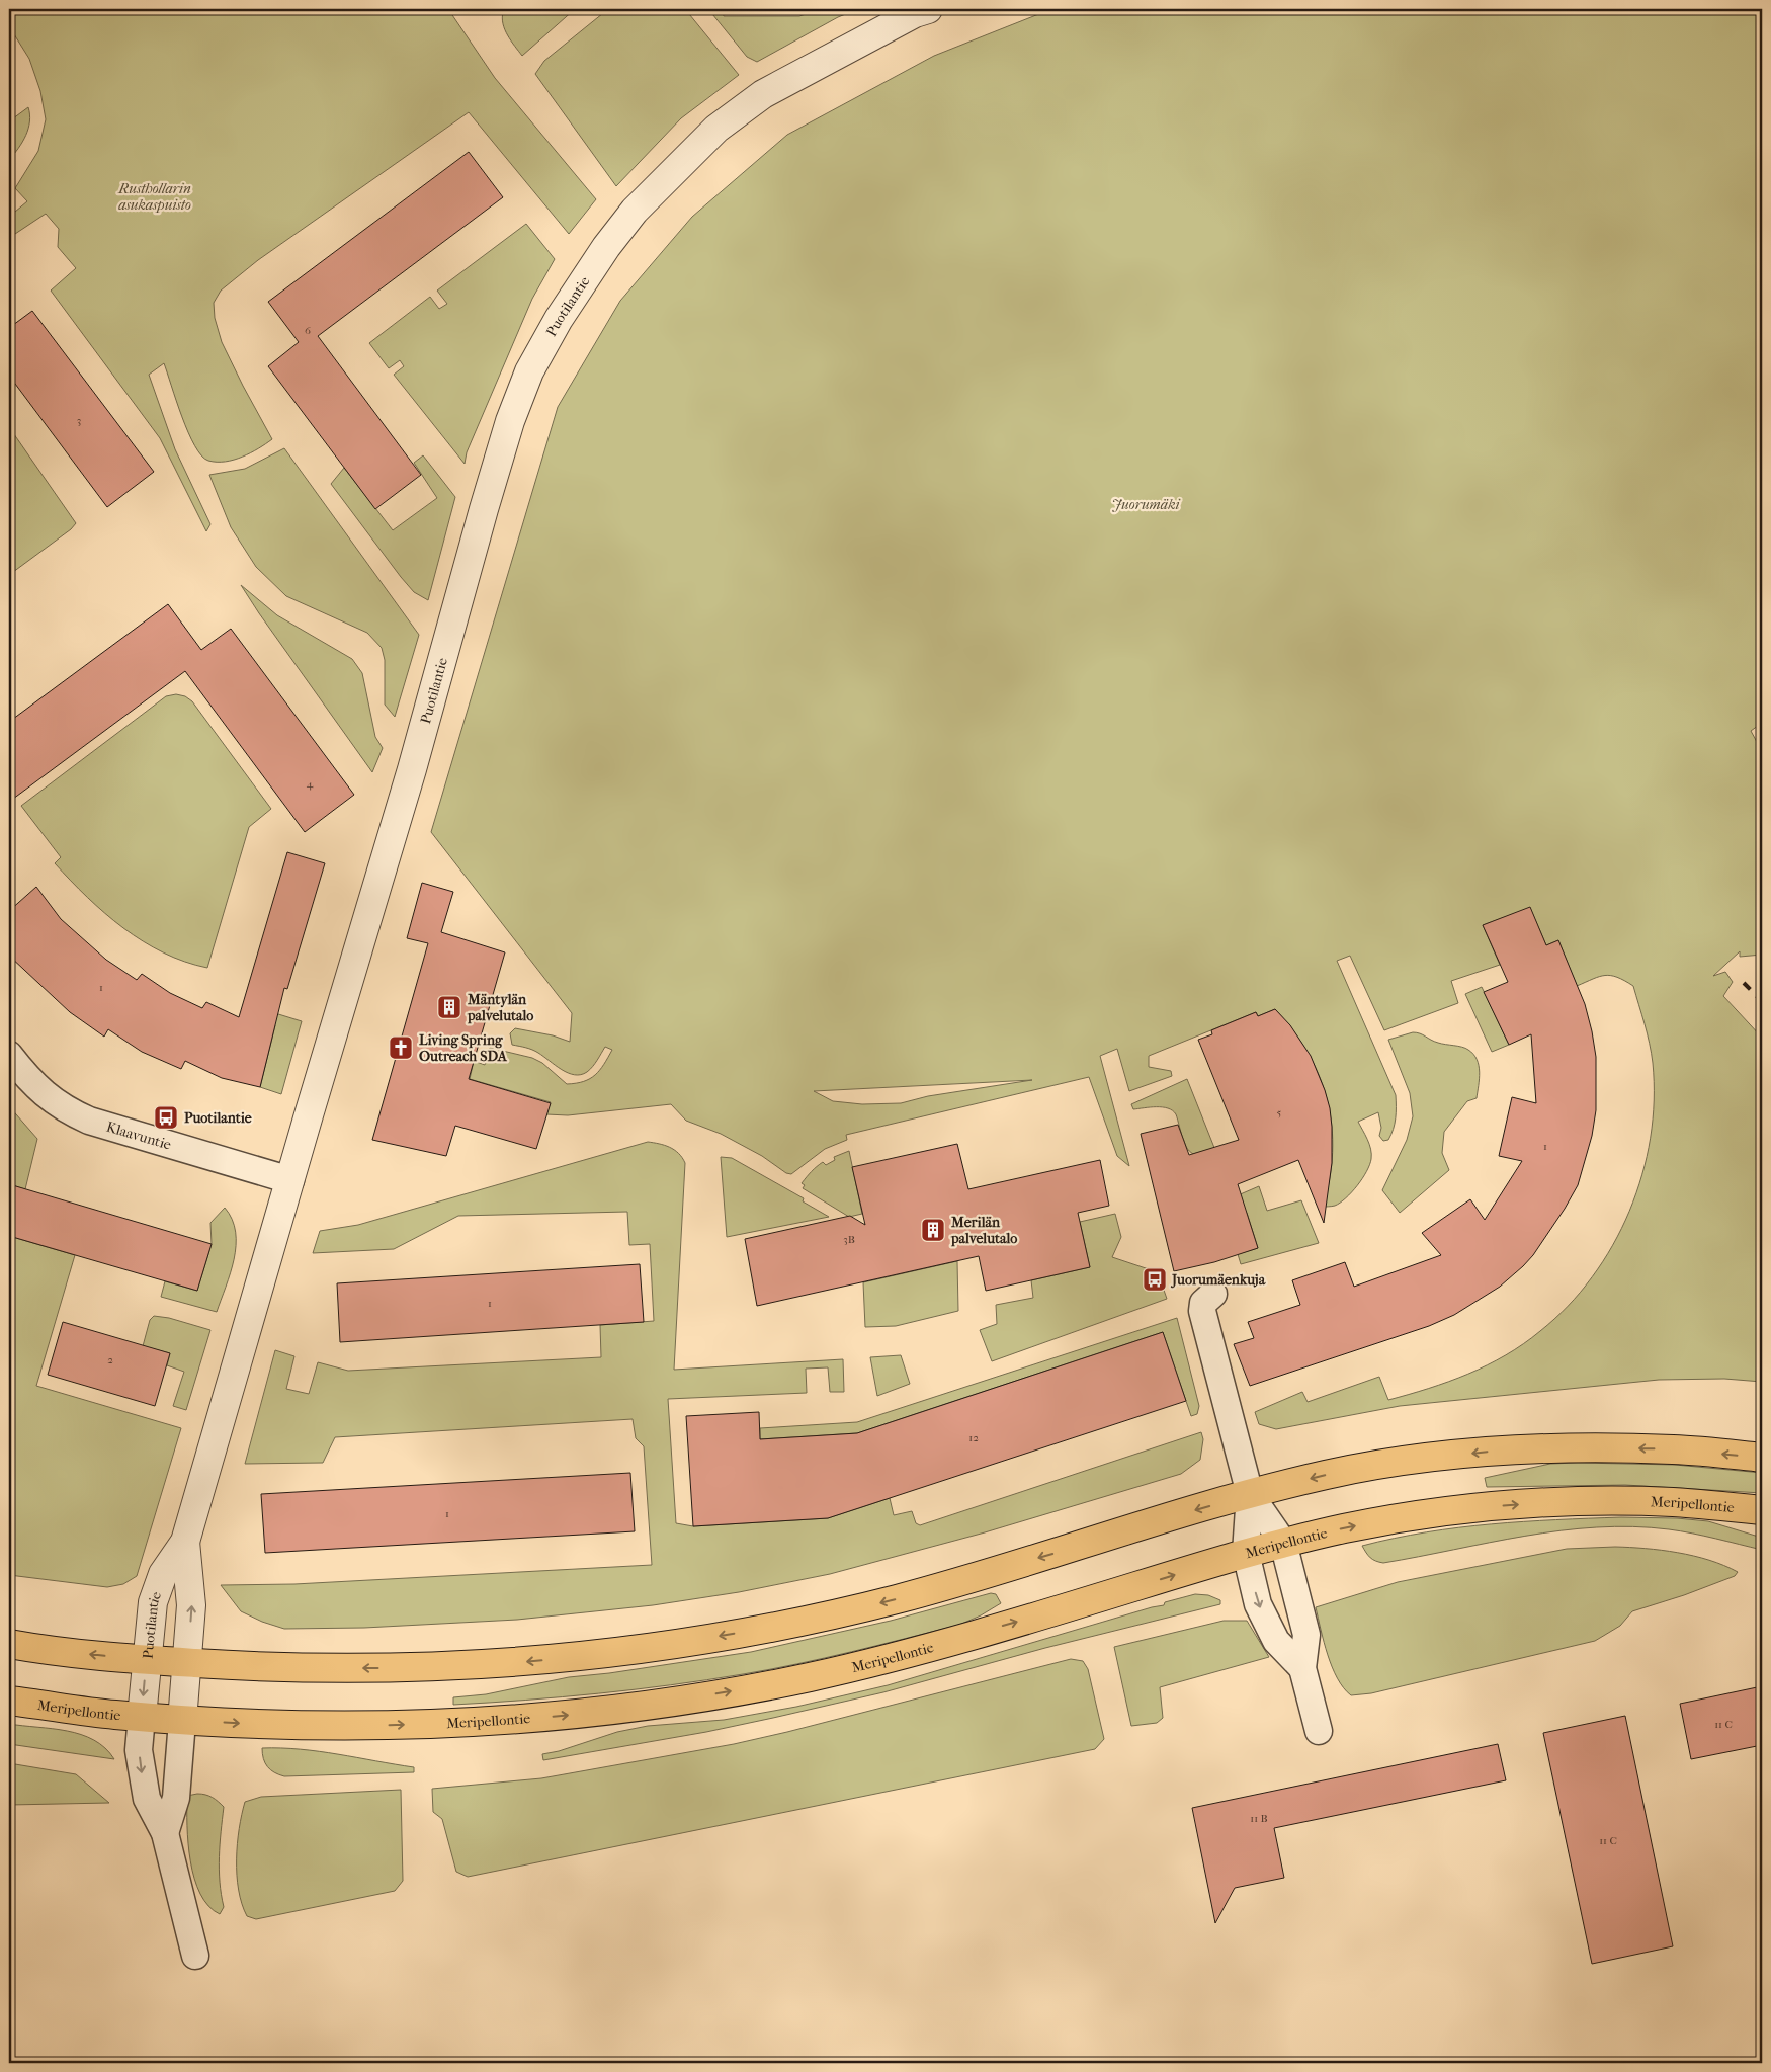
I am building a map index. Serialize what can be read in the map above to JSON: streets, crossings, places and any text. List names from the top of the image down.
{
  "streets": {
    "main road": ["Meripellontie"],
    "street": ["Puotilantie", "Klaavuntie"]
  },
  "crossings": [
    ["Puotilantie", "Klaavuntie"],
    ["Puotilantie", "Meripellontie"]
  ],
  "parks": ["Rusthollarin asukaspuisto", "Juorumäki"],
  "places": {
    "building": ["Mäntylän palvelutalo", "Merilän palvelutalo"],
    "church": ["Living Spring Outreach SDA"],
    "bus stop": ["Puotilantie", "Juorumäenkuja"]
  },
  "house_numbers": [
    "6",
    "3",
    "4",
    "1",
    "5",
    "1",
    "3B",
    "1",
    "2",
    "12",
    "1",
    "11 C",
    "11 B",
    "11 C"
  ]
}
